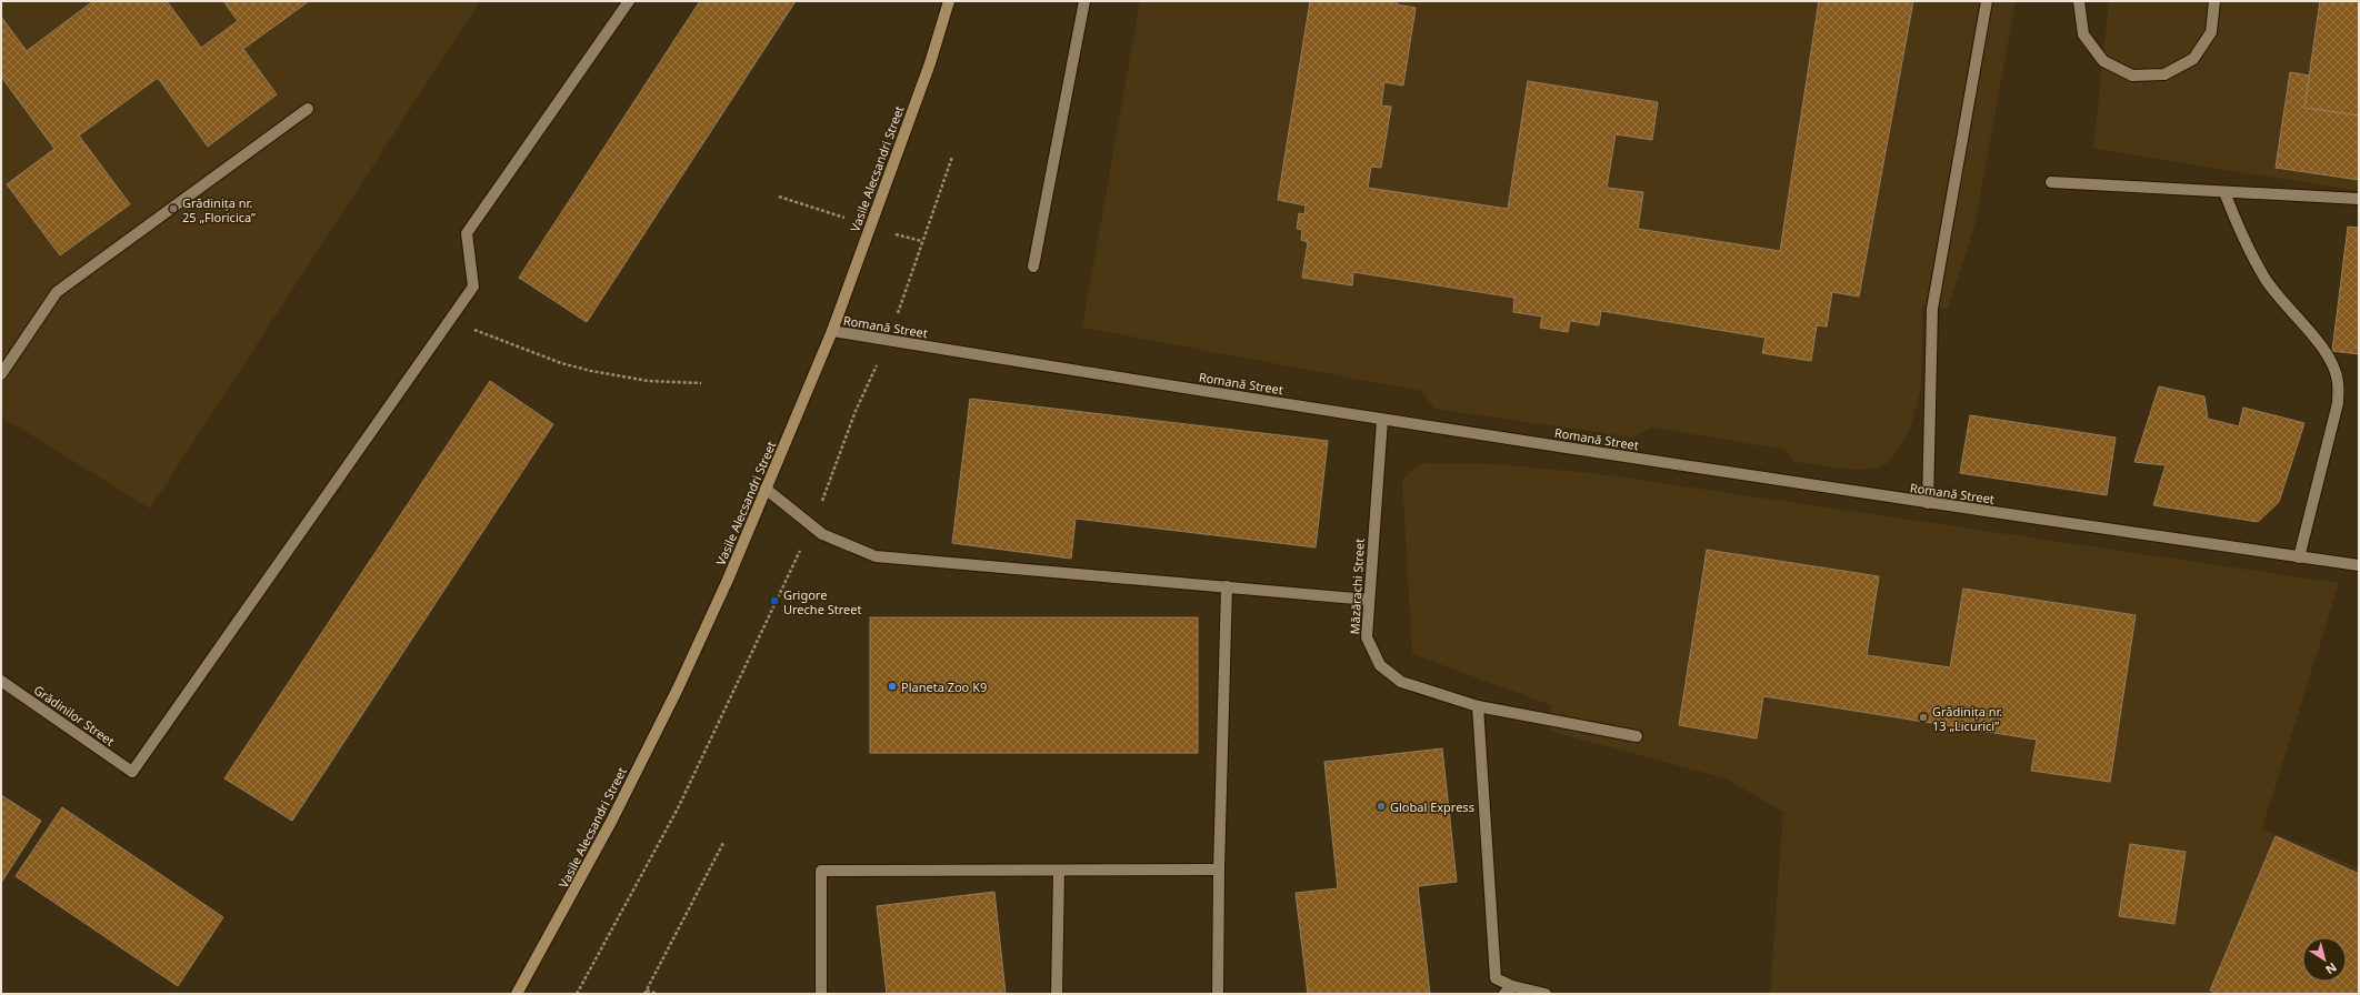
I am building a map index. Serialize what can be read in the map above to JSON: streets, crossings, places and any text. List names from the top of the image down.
{
  "streets": {
    "main road": ["Vasile Alecsandri Street"],
    "street": ["Romană Street", "Măzărachi Street", "Grădinilor Street"]
  },
  "crossings": [
    ["Vasile Alecsandri Street", "Romană Street"],
    ["Romană Street", "Măzărachi Street"]
  ],
  "places": {
    "other": [
      "Grădinița nr. 25 „Floricica”",
      "Planeta Zoo K9",
      "Grădinița nr. 13 „Licurici”",
      "Global Express"
    ],
    "transit": ["Grigore Ureche Street"]
  },
  "north": "bottom right"
}
